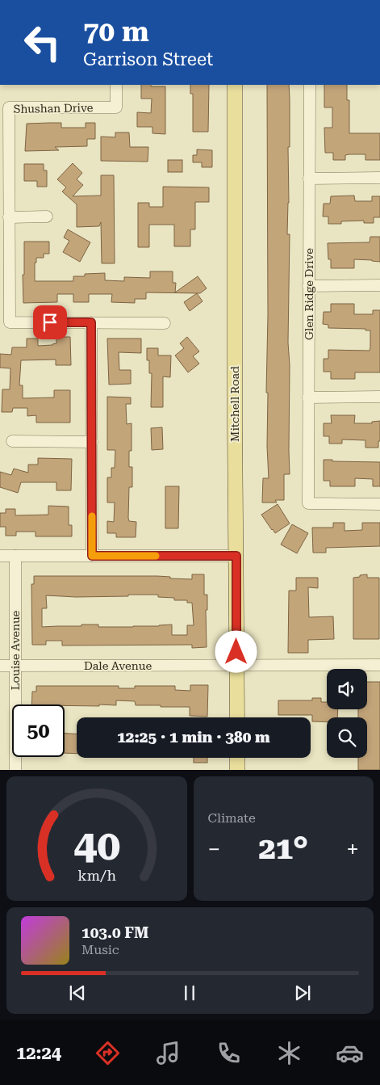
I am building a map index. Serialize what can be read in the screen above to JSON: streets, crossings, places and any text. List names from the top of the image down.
{
  "streets": {
    "main road": ["Mitchell Road"],
    "street": [
      "Shushan Drive",
      "Glen Ridge Drive",
      "Louise Avenue",
      "Dale Avenue"
    ]
  },
  "crossings": [
    ["Mitchell Road", "Dale Avenue"],
    ["Louise Avenue", "Dale Avenue"]
  ],
  "page": {
    "turn": ["70 m", "Garrison Street"],
    "limit": "50",
    "trip": "12:25 · 1 min · 380 m",
    "tile": "Climate",
    "heat": ["−", "21°", "+"],
    "song": ["103.0 FM", "Music"],
    "tabs": "12:24",
    "gauge": ["40", "km/h"]
  }
}
